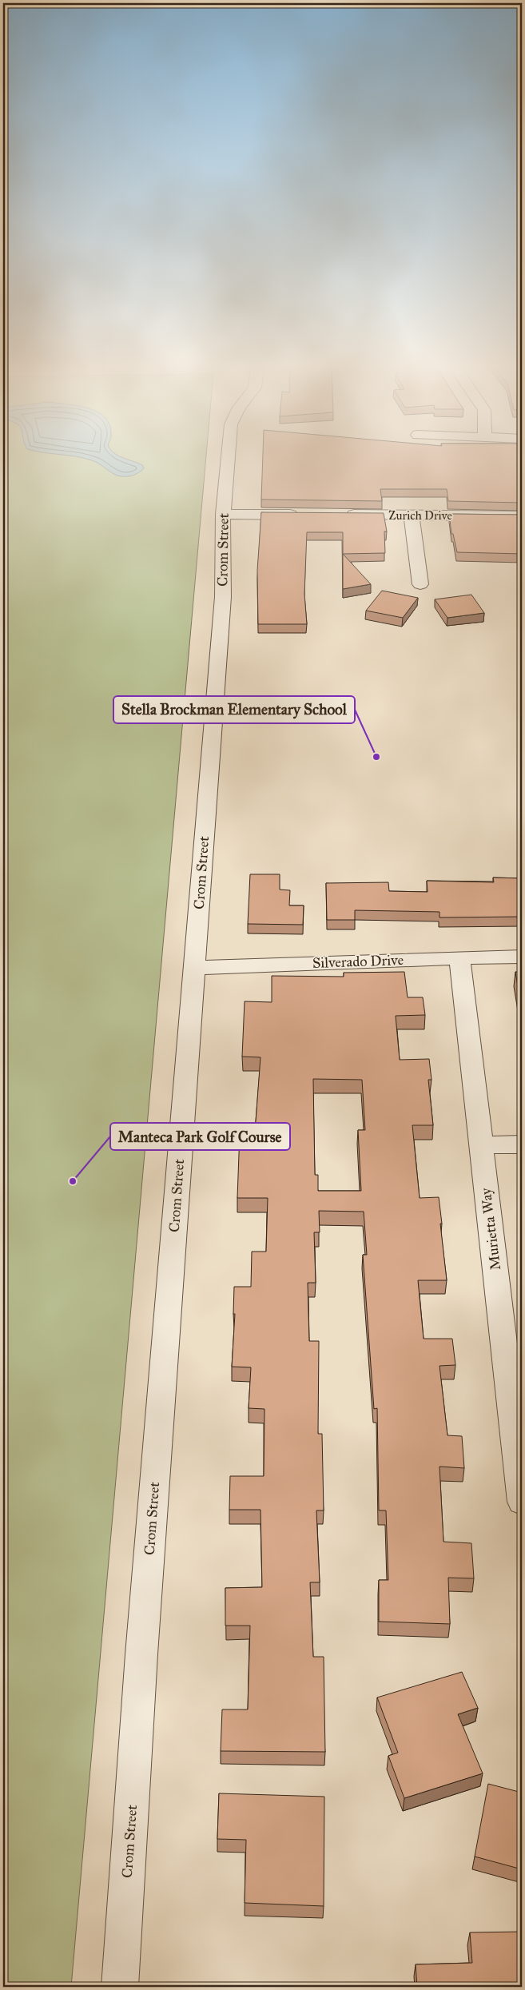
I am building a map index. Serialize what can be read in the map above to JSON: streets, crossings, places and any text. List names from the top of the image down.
{
  "streets": {
    "street": [
      "Zurich Drive",
      "Crom Street",
      "Silverado Drive",
      "Murietta Way"
    ]
  },
  "crossings": [
    ["Crom Street", "Silverado Drive"],
    ["Silverado Drive", "Murietta Way"]
  ],
  "places": ["Stella Brockman Elementary School", "Manteca Park Golf Course"]
}
